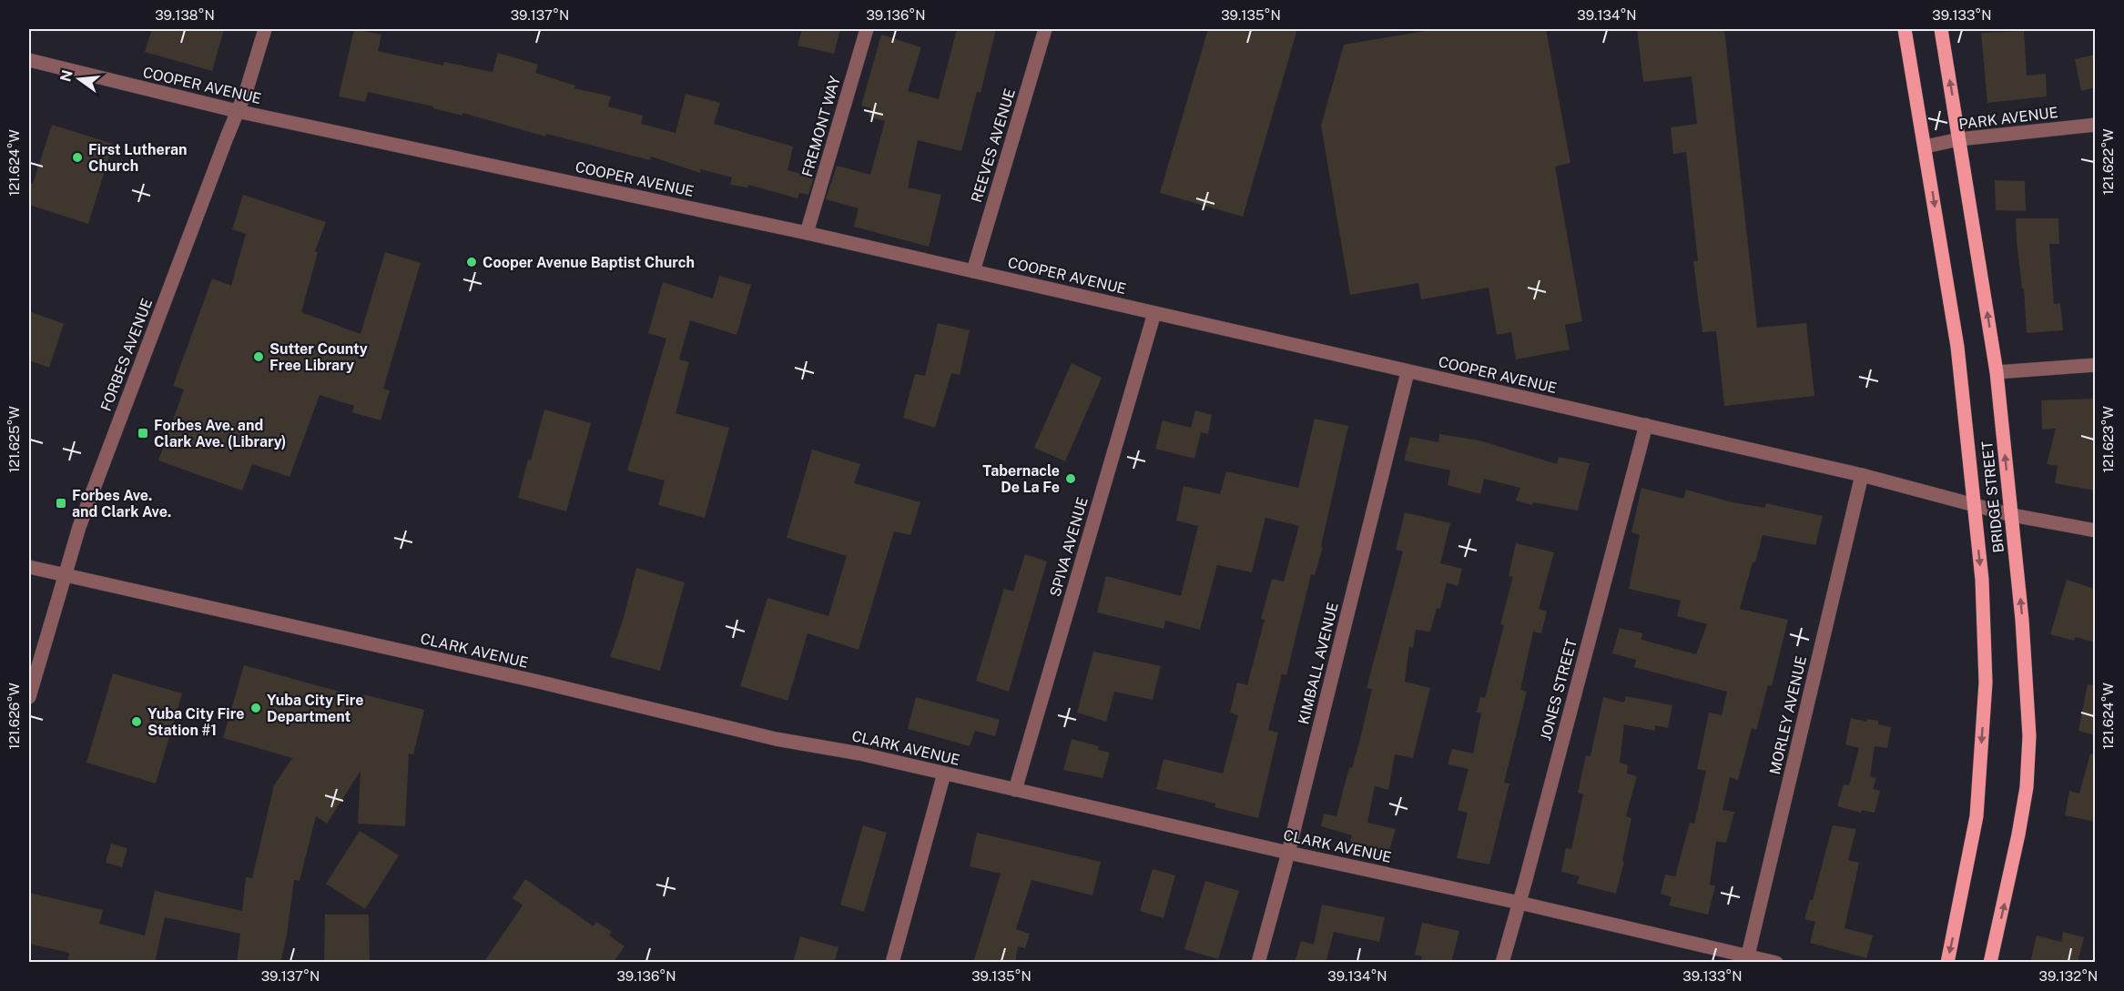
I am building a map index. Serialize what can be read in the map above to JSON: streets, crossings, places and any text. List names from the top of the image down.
{
  "streets": {
    "main road": ["BRIDGE STREET"],
    "street": [
      "COOPER AVENUE",
      "PARK AVENUE",
      "FREMONT WAY",
      "REEVES AVENUE",
      "FORBES AVENUE",
      "SPIVA AVENUE",
      "CLARK AVENUE",
      "KIMBALL AVENUE",
      "JONES STREET",
      "MORLEY AVENUE"
    ]
  },
  "crossings": [
    ["COOPER AVENUE", "FREMONT WAY"],
    ["COOPER AVENUE", "REEVES AVENUE"],
    ["COOPER AVENUE", "FORBES AVENUE"],
    ["COOPER AVENUE", "BRIDGE STREET"],
    ["COOPER AVENUE", "SPIVA AVENUE"],
    ["COOPER AVENUE", "KIMBALL AVENUE"],
    ["COOPER AVENUE", "JONES STREET"],
    ["COOPER AVENUE", "MORLEY AVENUE"],
    ["PARK AVENUE", "BRIDGE STREET"],
    ["FORBES AVENUE", "CLARK AVENUE"],
    ["SPIVA AVENUE", "CLARK AVENUE"],
    ["CLARK AVENUE", "KIMBALL AVENUE"],
    ["CLARK AVENUE", "JONES STREET"],
    ["CLARK AVENUE", "MORLEY AVENUE"]
  ],
  "places": {
    "other": [
      "First Lutheran Church",
      "Cooper Avenue Baptist Church",
      "Sutter County Free Library",
      "Tabernacle De La Fe",
      "Yuba City Fire Department",
      "Yuba City Fire Station #1"
    ],
    "transit": ["Forbes Ave. and Clark Ave. (Library)", "Forbes Ave. and Clark Ave."]
  },
  "north": "left",
  "coordinates": [
    "39.138°N",
    "39.137°N",
    "39.136°N",
    "39.135°N",
    "39.134°N",
    "39.133°N",
    "121.622°W",
    "121.624°W",
    "121.623°W",
    "121.625°W",
    "121.626°W",
    "39.132°N"
  ]
}
